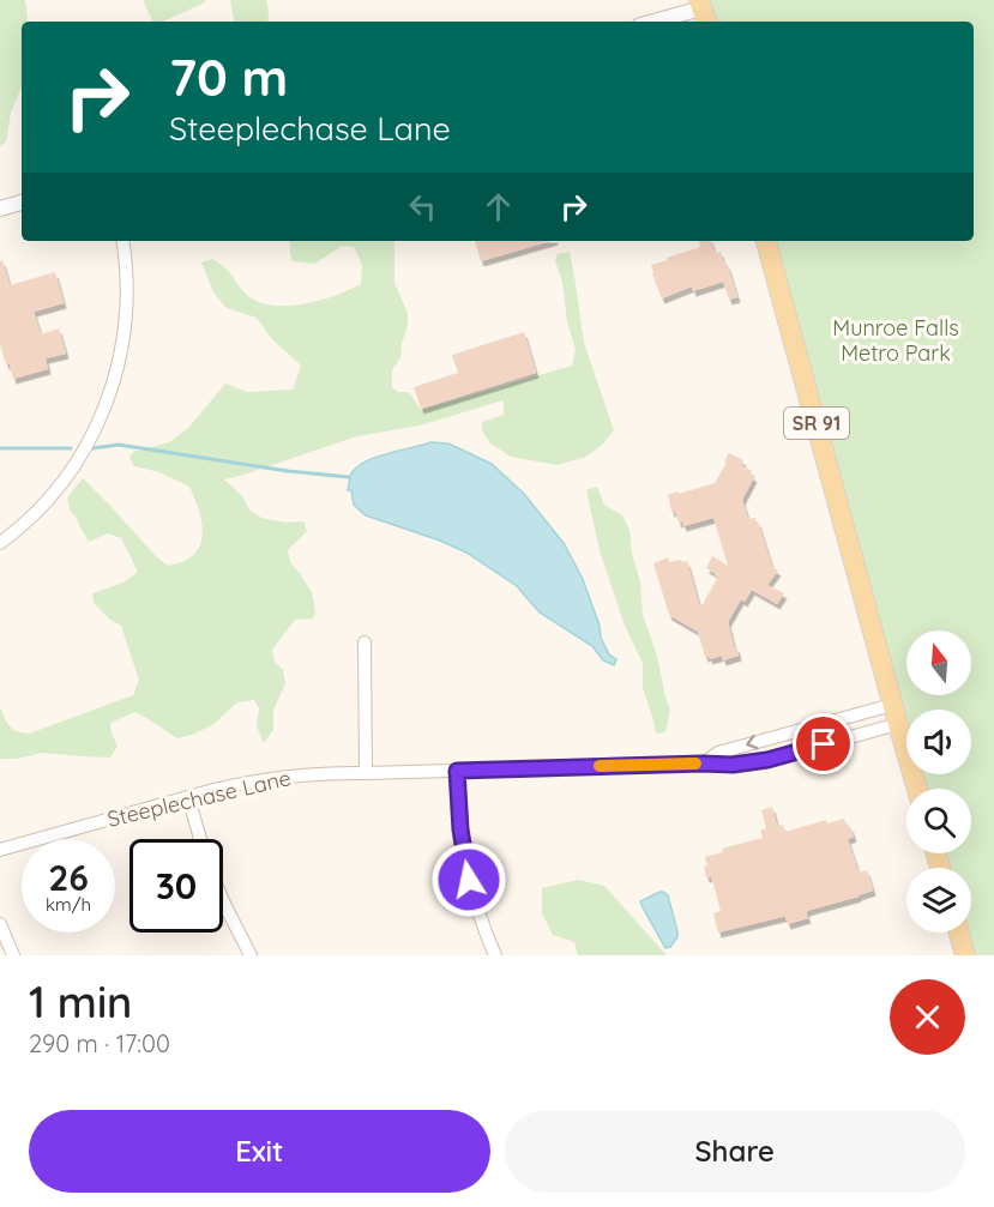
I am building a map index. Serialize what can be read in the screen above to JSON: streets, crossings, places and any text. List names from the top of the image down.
{
  "streets": {
    "main road": ["SR 91"],
    "street": ["Steeplechase Lane"]
  },
  "crossings": [
    ["SR 91", "Steeplechase Lane"]
  ],
  "parks": ["Munroe Falls Metro Park"],
  "north": "top",
  "page": {
    "turn": ["70 m", "Steeplechase Lane"],
    "speed": "26 km/h",
    "limit": "30",
    "heading": ["1 min", "290 m · 17:00"],
    "buttons": ["Exit", "Share"]
  }
}
